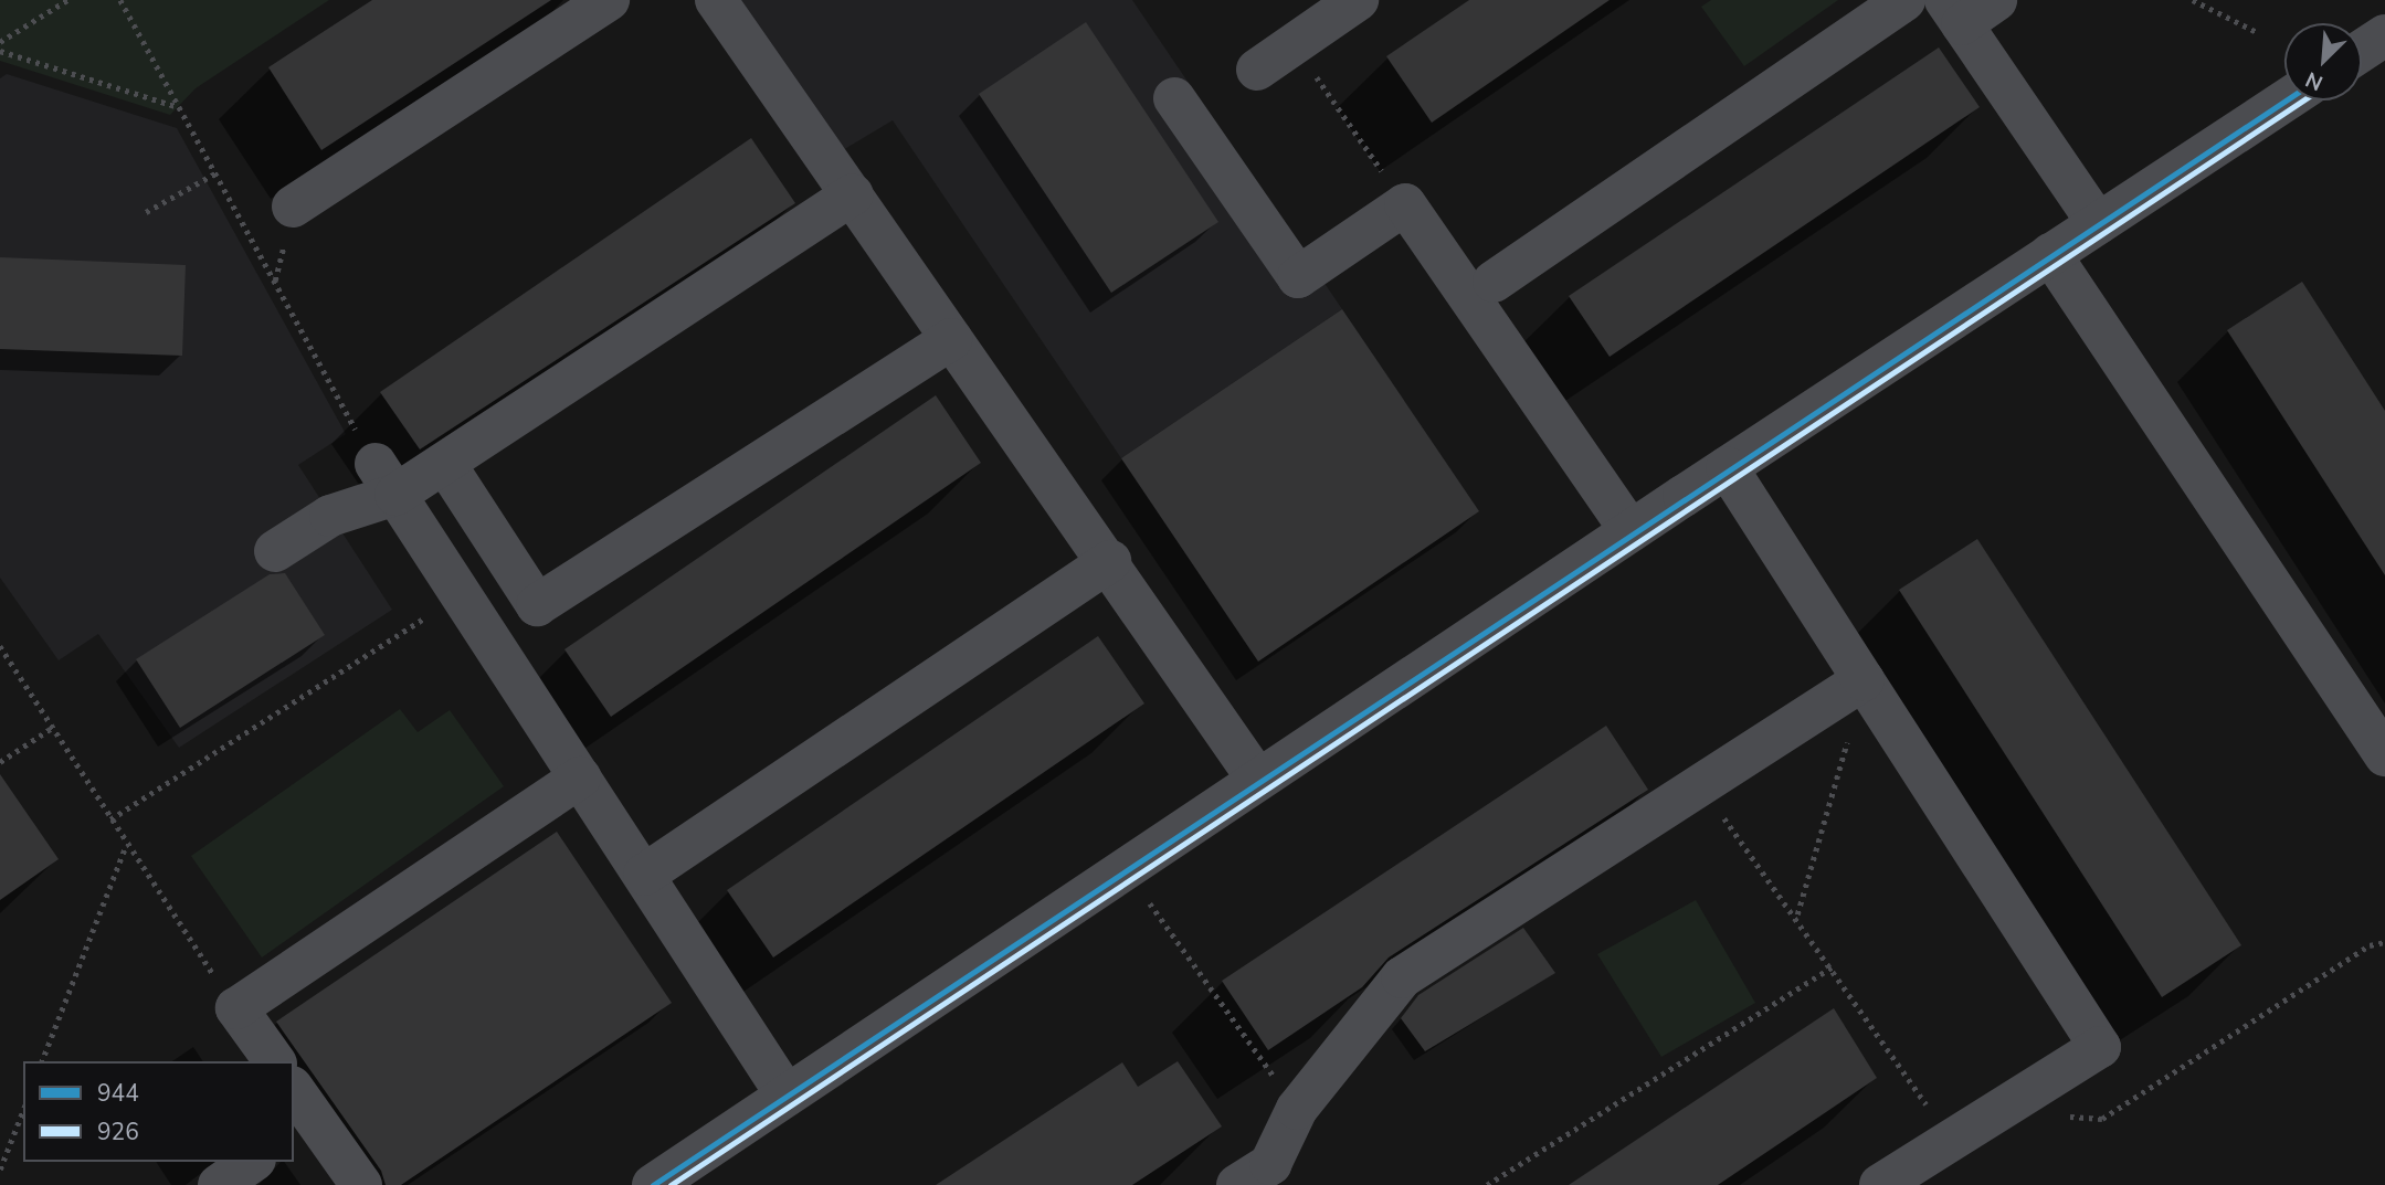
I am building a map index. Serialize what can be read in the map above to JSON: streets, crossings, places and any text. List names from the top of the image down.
{
  "lines": ["transit line 944", "transit line 926"],
  "legend": ["944", "926"],
  "north": "bottom left"
}
